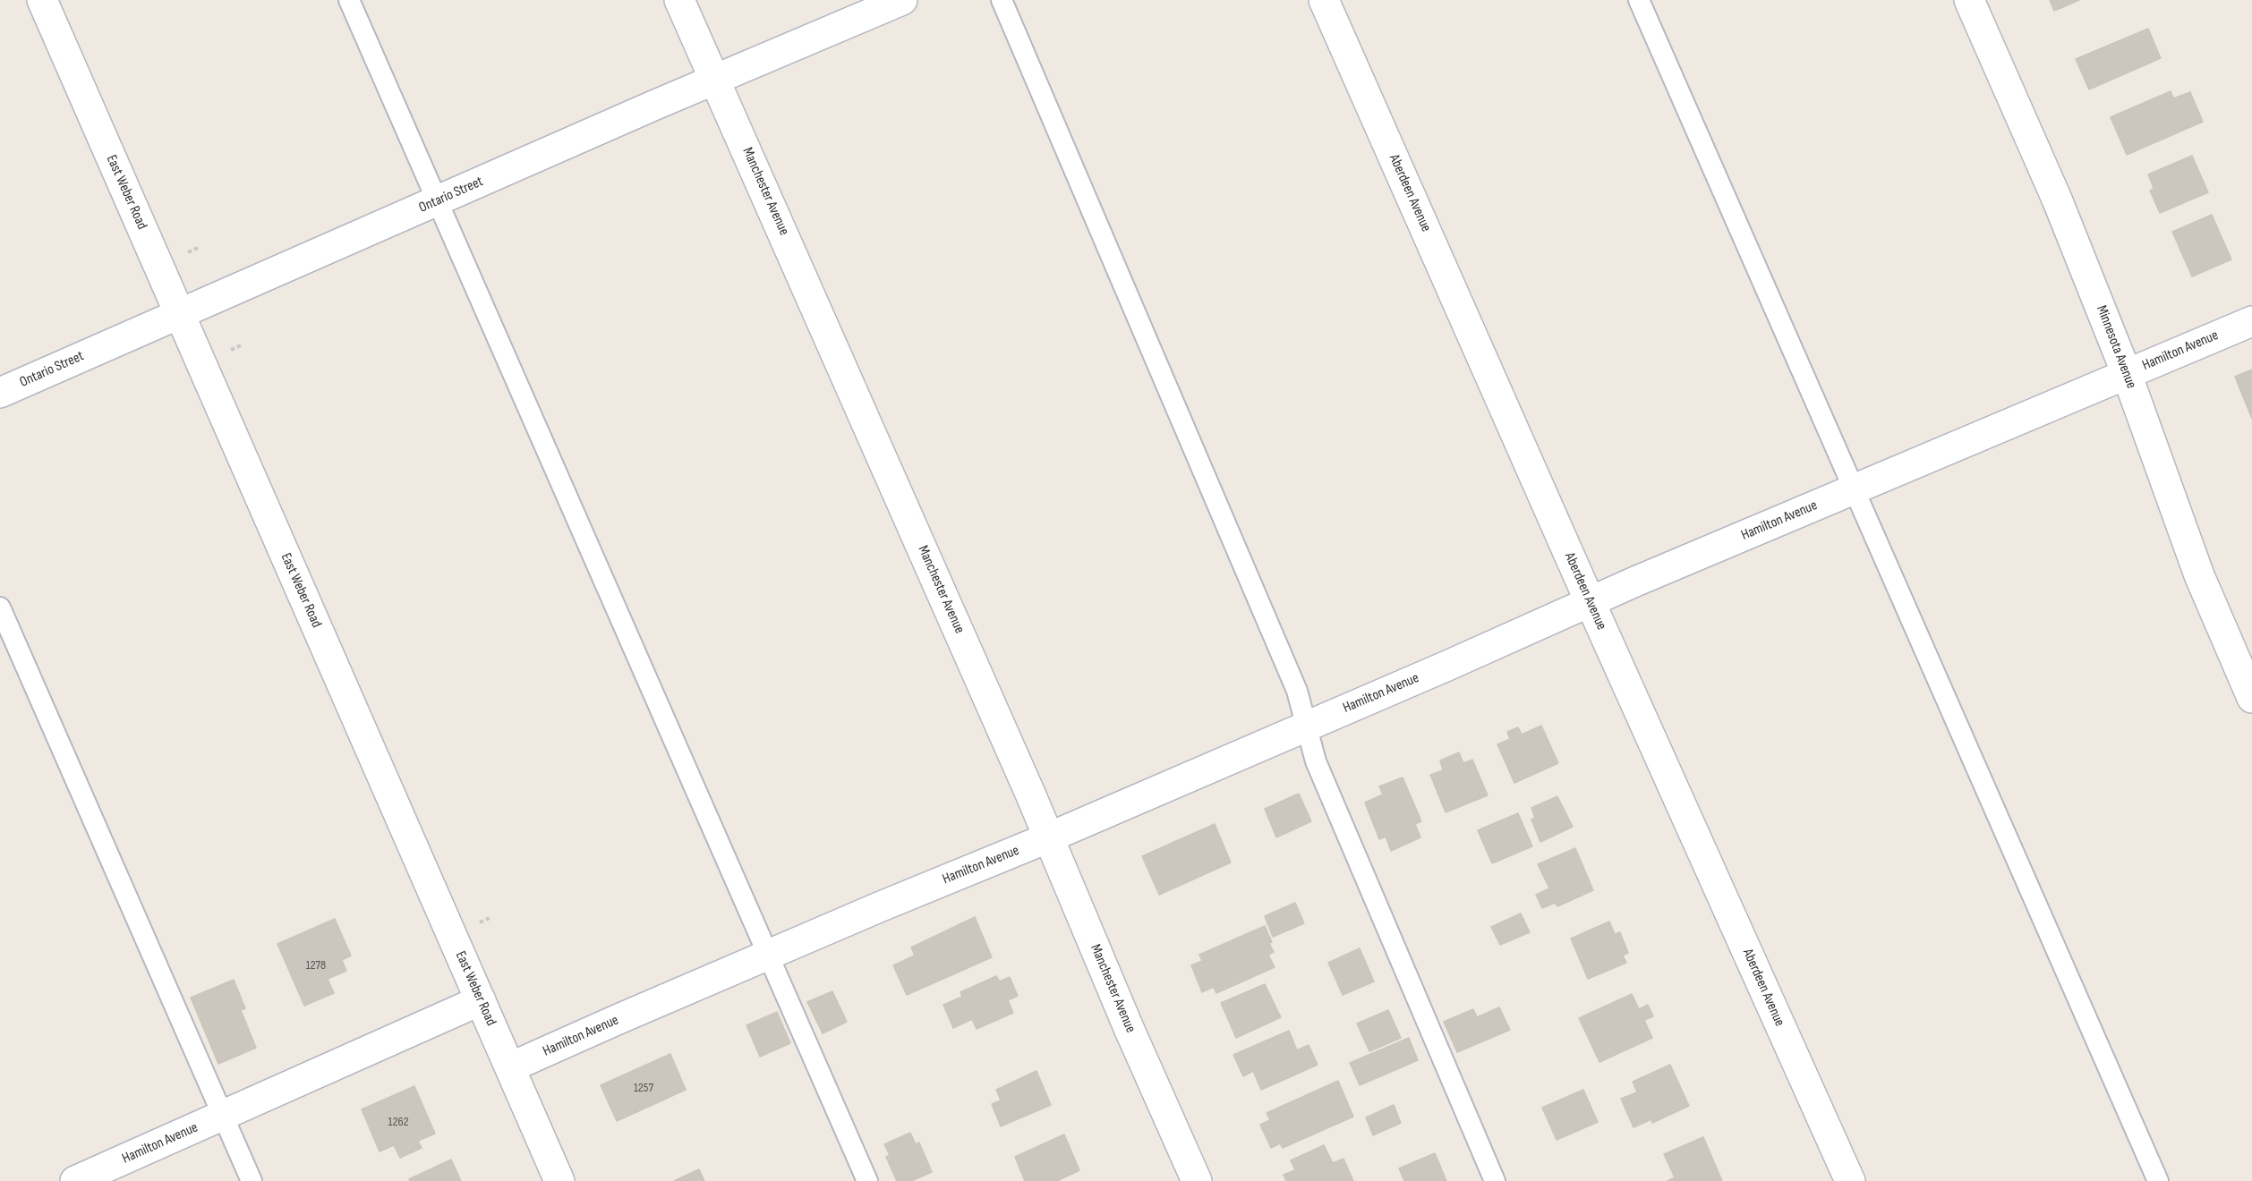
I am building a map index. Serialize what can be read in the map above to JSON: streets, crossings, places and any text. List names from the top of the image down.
{
  "streets": {
    "street": [
      "Manchester Avenue",
      "East Weber Road",
      "Aberdeen Avenue",
      "Ontario Street",
      "Minnesota Avenue",
      "Hamilton Avenue"
    ]
  },
  "crossings": [
    ["Manchester Avenue", "Ontario Street"],
    ["Manchester Avenue", "Hamilton Avenue"],
    ["East Weber Road", "Ontario Street"],
    ["East Weber Road", "Hamilton Avenue"],
    ["Aberdeen Avenue", "Hamilton Avenue"],
    ["Minnesota Avenue", "Hamilton Avenue"]
  ],
  "house_numbers": ["1278", "1257", "1262"]
}
